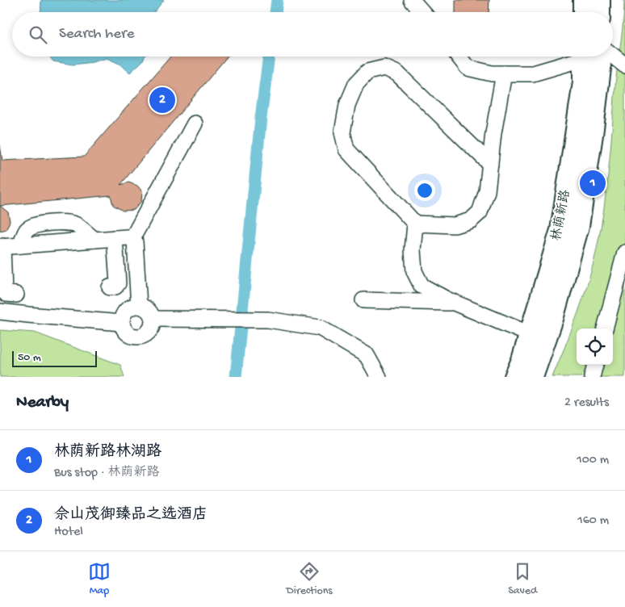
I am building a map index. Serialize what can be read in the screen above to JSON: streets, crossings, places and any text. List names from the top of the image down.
{
  "streets": {
    "main road": ["林荫新路"]
  },
  "scale_bar": "50 m",
  "page": {
    "search": "Search here",
    "pins": ["2", "1"],
    "scale": "50 m",
    "heading": ["Nearby", "2 results"],
    "list": [
      {
        "mark": "1",
        "name": "林荫新路林湖路",
        "note": "Bus stop · 林荫新路",
        "value": "100 m"
      },
      {
        "mark": "2",
        "name": "佘山茂御臻品之选酒店",
        "note": "Hotel",
        "value": "160 m"
      }
    ],
    "nav": ["Map", "Directions", "Saved"]
  }
}
